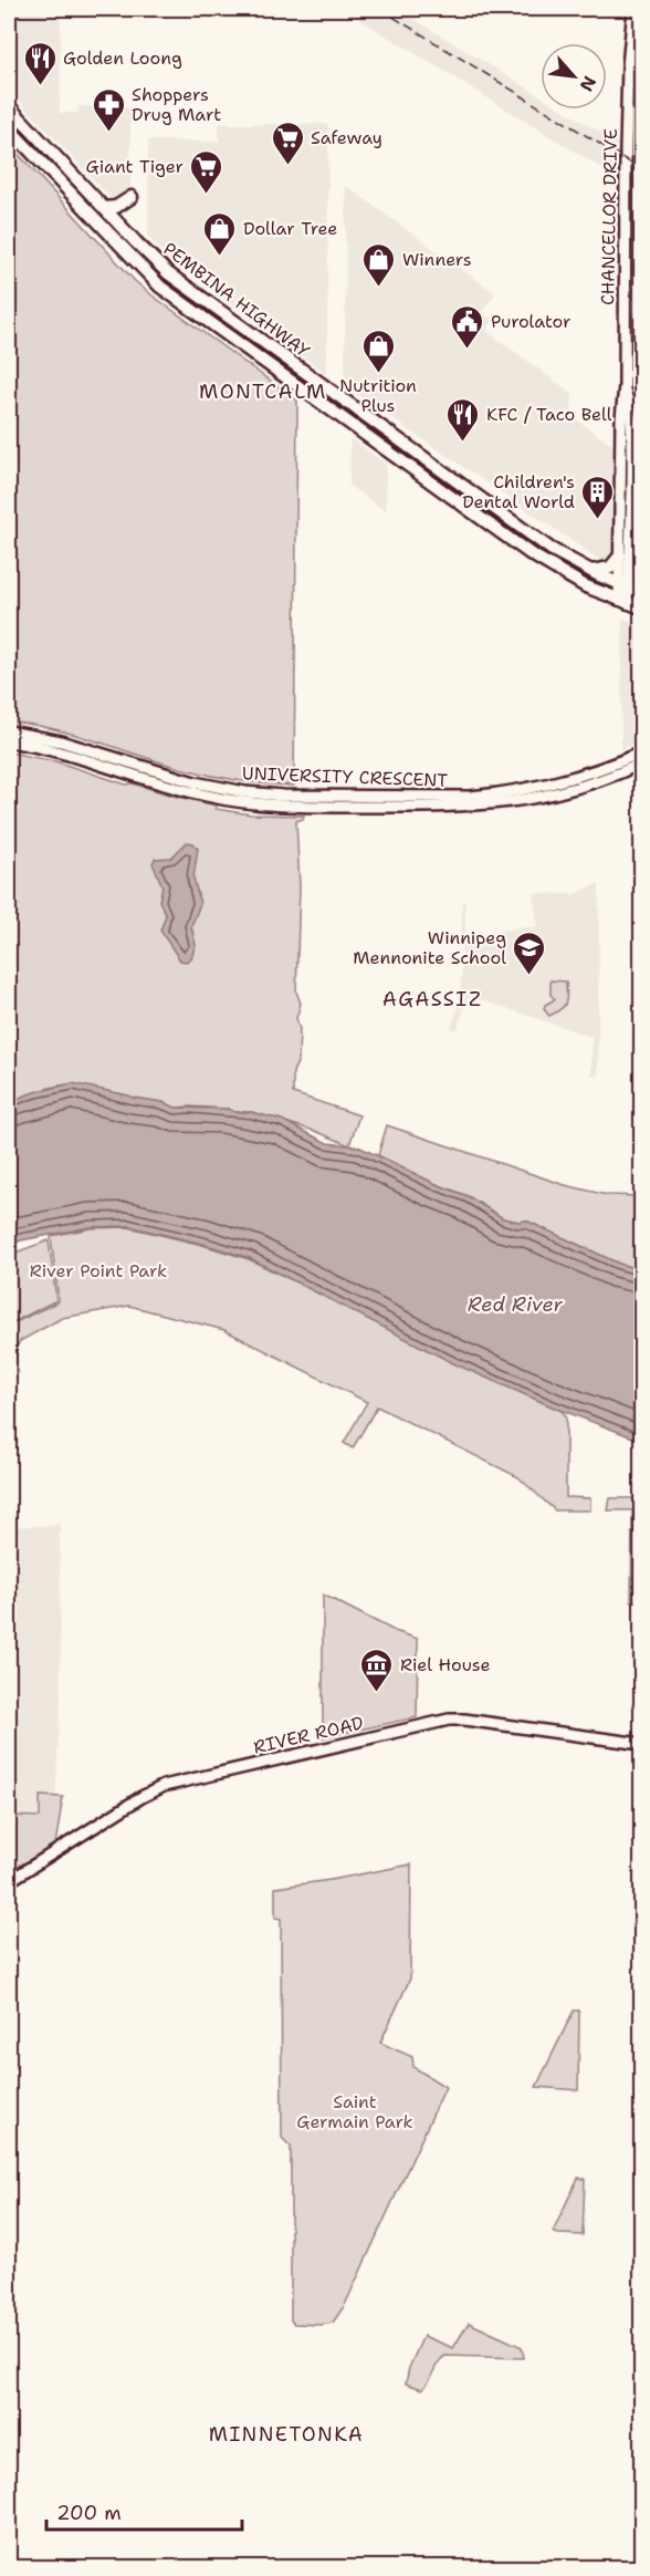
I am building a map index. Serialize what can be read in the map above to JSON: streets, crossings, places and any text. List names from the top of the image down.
{
  "streets": {
    "main road": ["PEMBINA HIGHWAY"],
    "street": ["CHANCELLOR DRIVE", "UNIVERSITY CRESCENT", "RIVER ROAD"]
  },
  "crossings": [
    ["CHANCELLOR DRIVE", "PEMBINA HIGHWAY"]
  ],
  "districts": ["MONTCALM", "AGASSIZ", "MINNETONKA"],
  "water": ["Red River"],
  "parks": ["River Point Park", "Saint Germain Park"],
  "places": {
    "restaurant": ["Golden Loong", "KFC / Taco Bell"],
    "pharmacy": ["Shoppers Drug Mart"],
    "supermarket": ["Safeway", "Giant Tiger"],
    "shop": ["Dollar Tree", "Winners", "Nutrition Plus"],
    "public building": ["Purolator"],
    "building": ["Children's Dental World"],
    "school or university": ["Winnipeg Mennonite School"],
    "museum": ["Riel House"]
  },
  "scale_bar": "200 m",
  "north": "bottom right"
}
